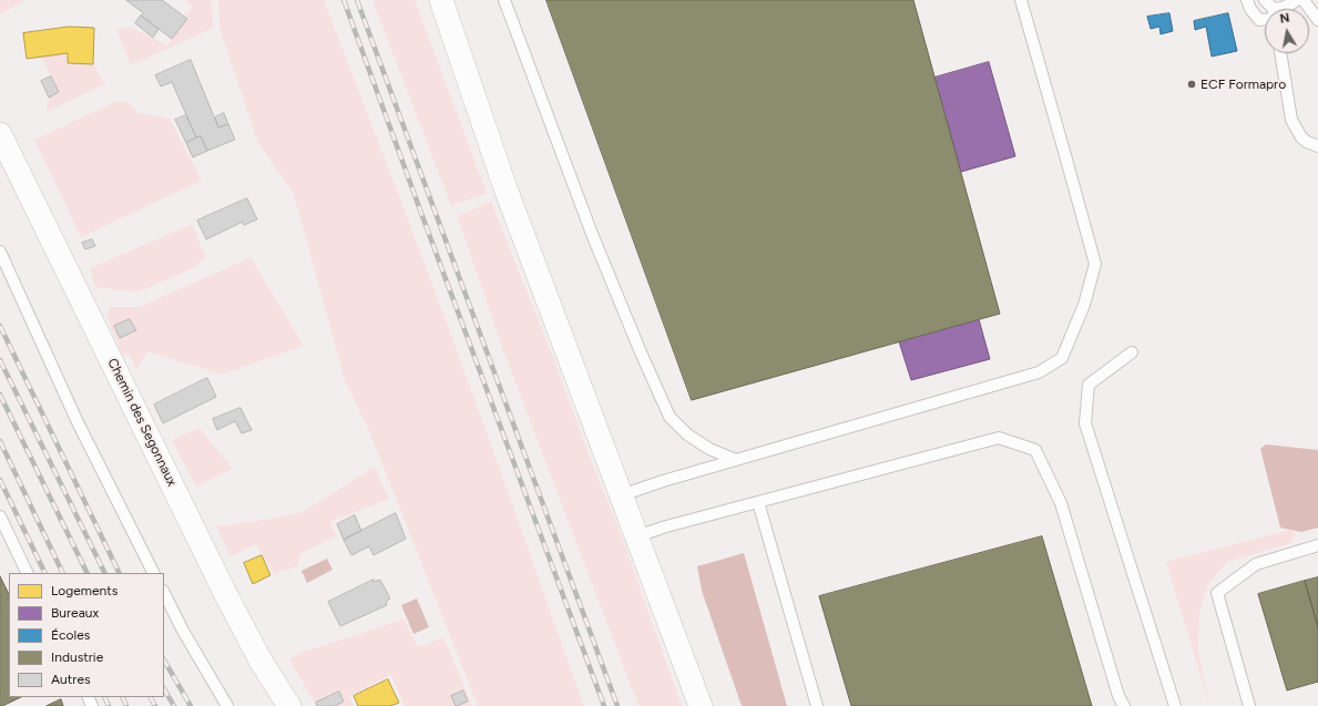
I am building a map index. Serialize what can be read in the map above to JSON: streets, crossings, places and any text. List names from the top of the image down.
{
  "streets": {
    "street": ["Chemin des Segonnaux"]
  },
  "places": ["ECF Formapro"],
  "legend": [
    "Logements",
    "Bureaux",
    "Écoles",
    "Industrie",
    "Autres"
  ],
  "north": "top"
}
